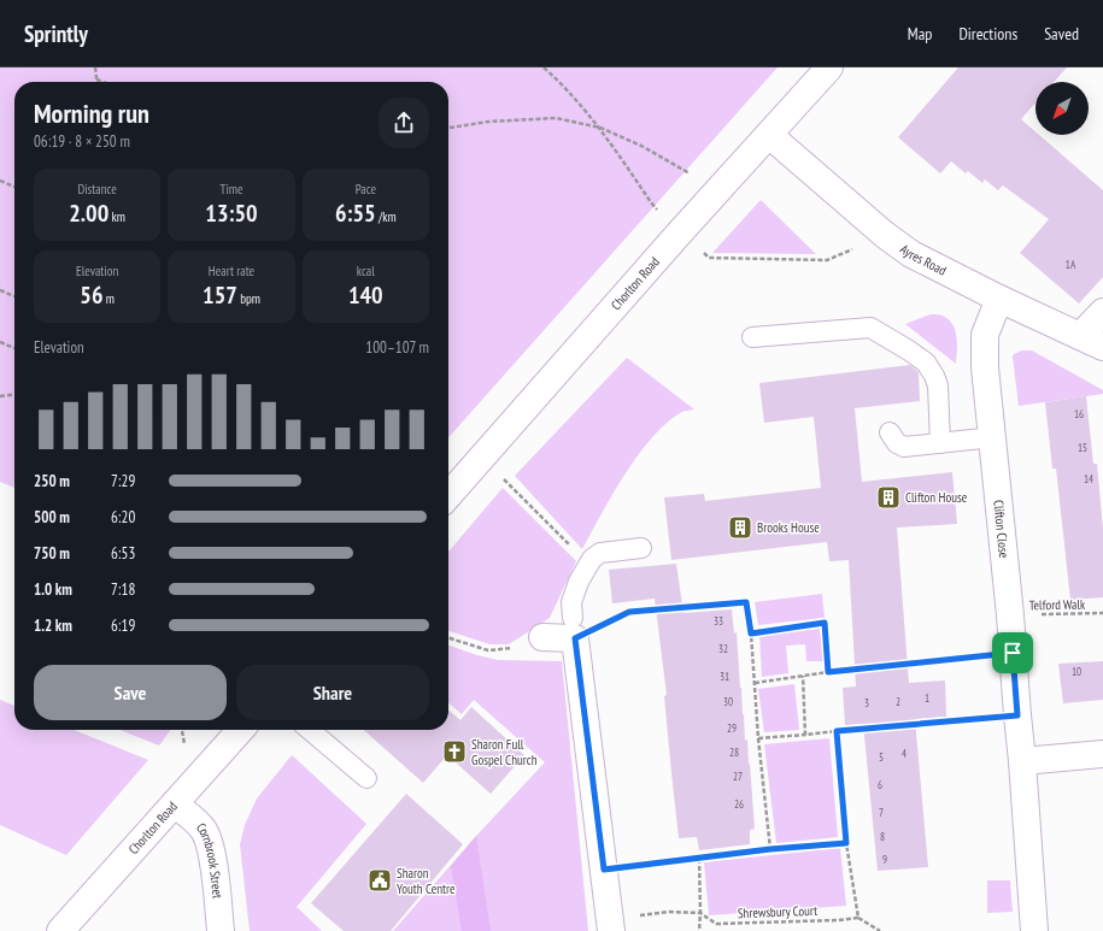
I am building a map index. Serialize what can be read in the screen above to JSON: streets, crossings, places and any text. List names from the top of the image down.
{
  "streets": {
    "street": [
      "Ayres Road",
      "Chorlton Road",
      "Clifton Close",
      "Cornbrook Street"
    ],
    "path": ["Telford Walk", "Shrewsbury Court"]
  },
  "crossings": [
    ["Ayres Road", "Chorlton Road"],
    ["Ayres Road", "Clifton Close"],
    ["Chorlton Road", "Cornbrook Street"],
    ["Clifton Close", "Telford Walk"]
  ],
  "places": {
    "building": ["Clifton House", "Brooks House"],
    "church": ["Sharon Full Gospel Church"],
    "public building": ["Sharon Youth Centre"]
  },
  "house_numbers": [
    "1A",
    "16",
    "15",
    "14",
    "33",
    "32",
    "10",
    "31",
    "1",
    "30",
    "2",
    "3",
    "29",
    "28",
    "4",
    "5",
    "27",
    "6",
    "26",
    "7",
    "8",
    "9"
  ],
  "north": "bottom left",
  "page": {
    "header": "Sprintly",
    "nav": ["Map", "Directions", "Saved"],
    "heading": ["Morning run", "06:19 · 8 × 250 m"],
    "stats": [
      ["Distance", "2.00 km"],
      ["Time", "13:50"],
      ["Pace", "6:55 /km"],
      ["Elevation", "56 m"],
      ["Heart rate", "157 bpm"],
      ["kcal", "140"]
    ],
    "chart": ["Elevation", "100–107 m"],
    "list": [
      {
        "name": "250 m",
        "note": "7:29"
      },
      {
        "name": "500 m",
        "note": "6:20"
      },
      {
        "name": "750 m",
        "note": "6:53"
      },
      {
        "name": "1.0 km",
        "note": "7:18"
      },
      {
        "name": "1.2 km",
        "note": "6:19"
      }
    ],
    "buttons": ["Save", "Share"]
  }
}
